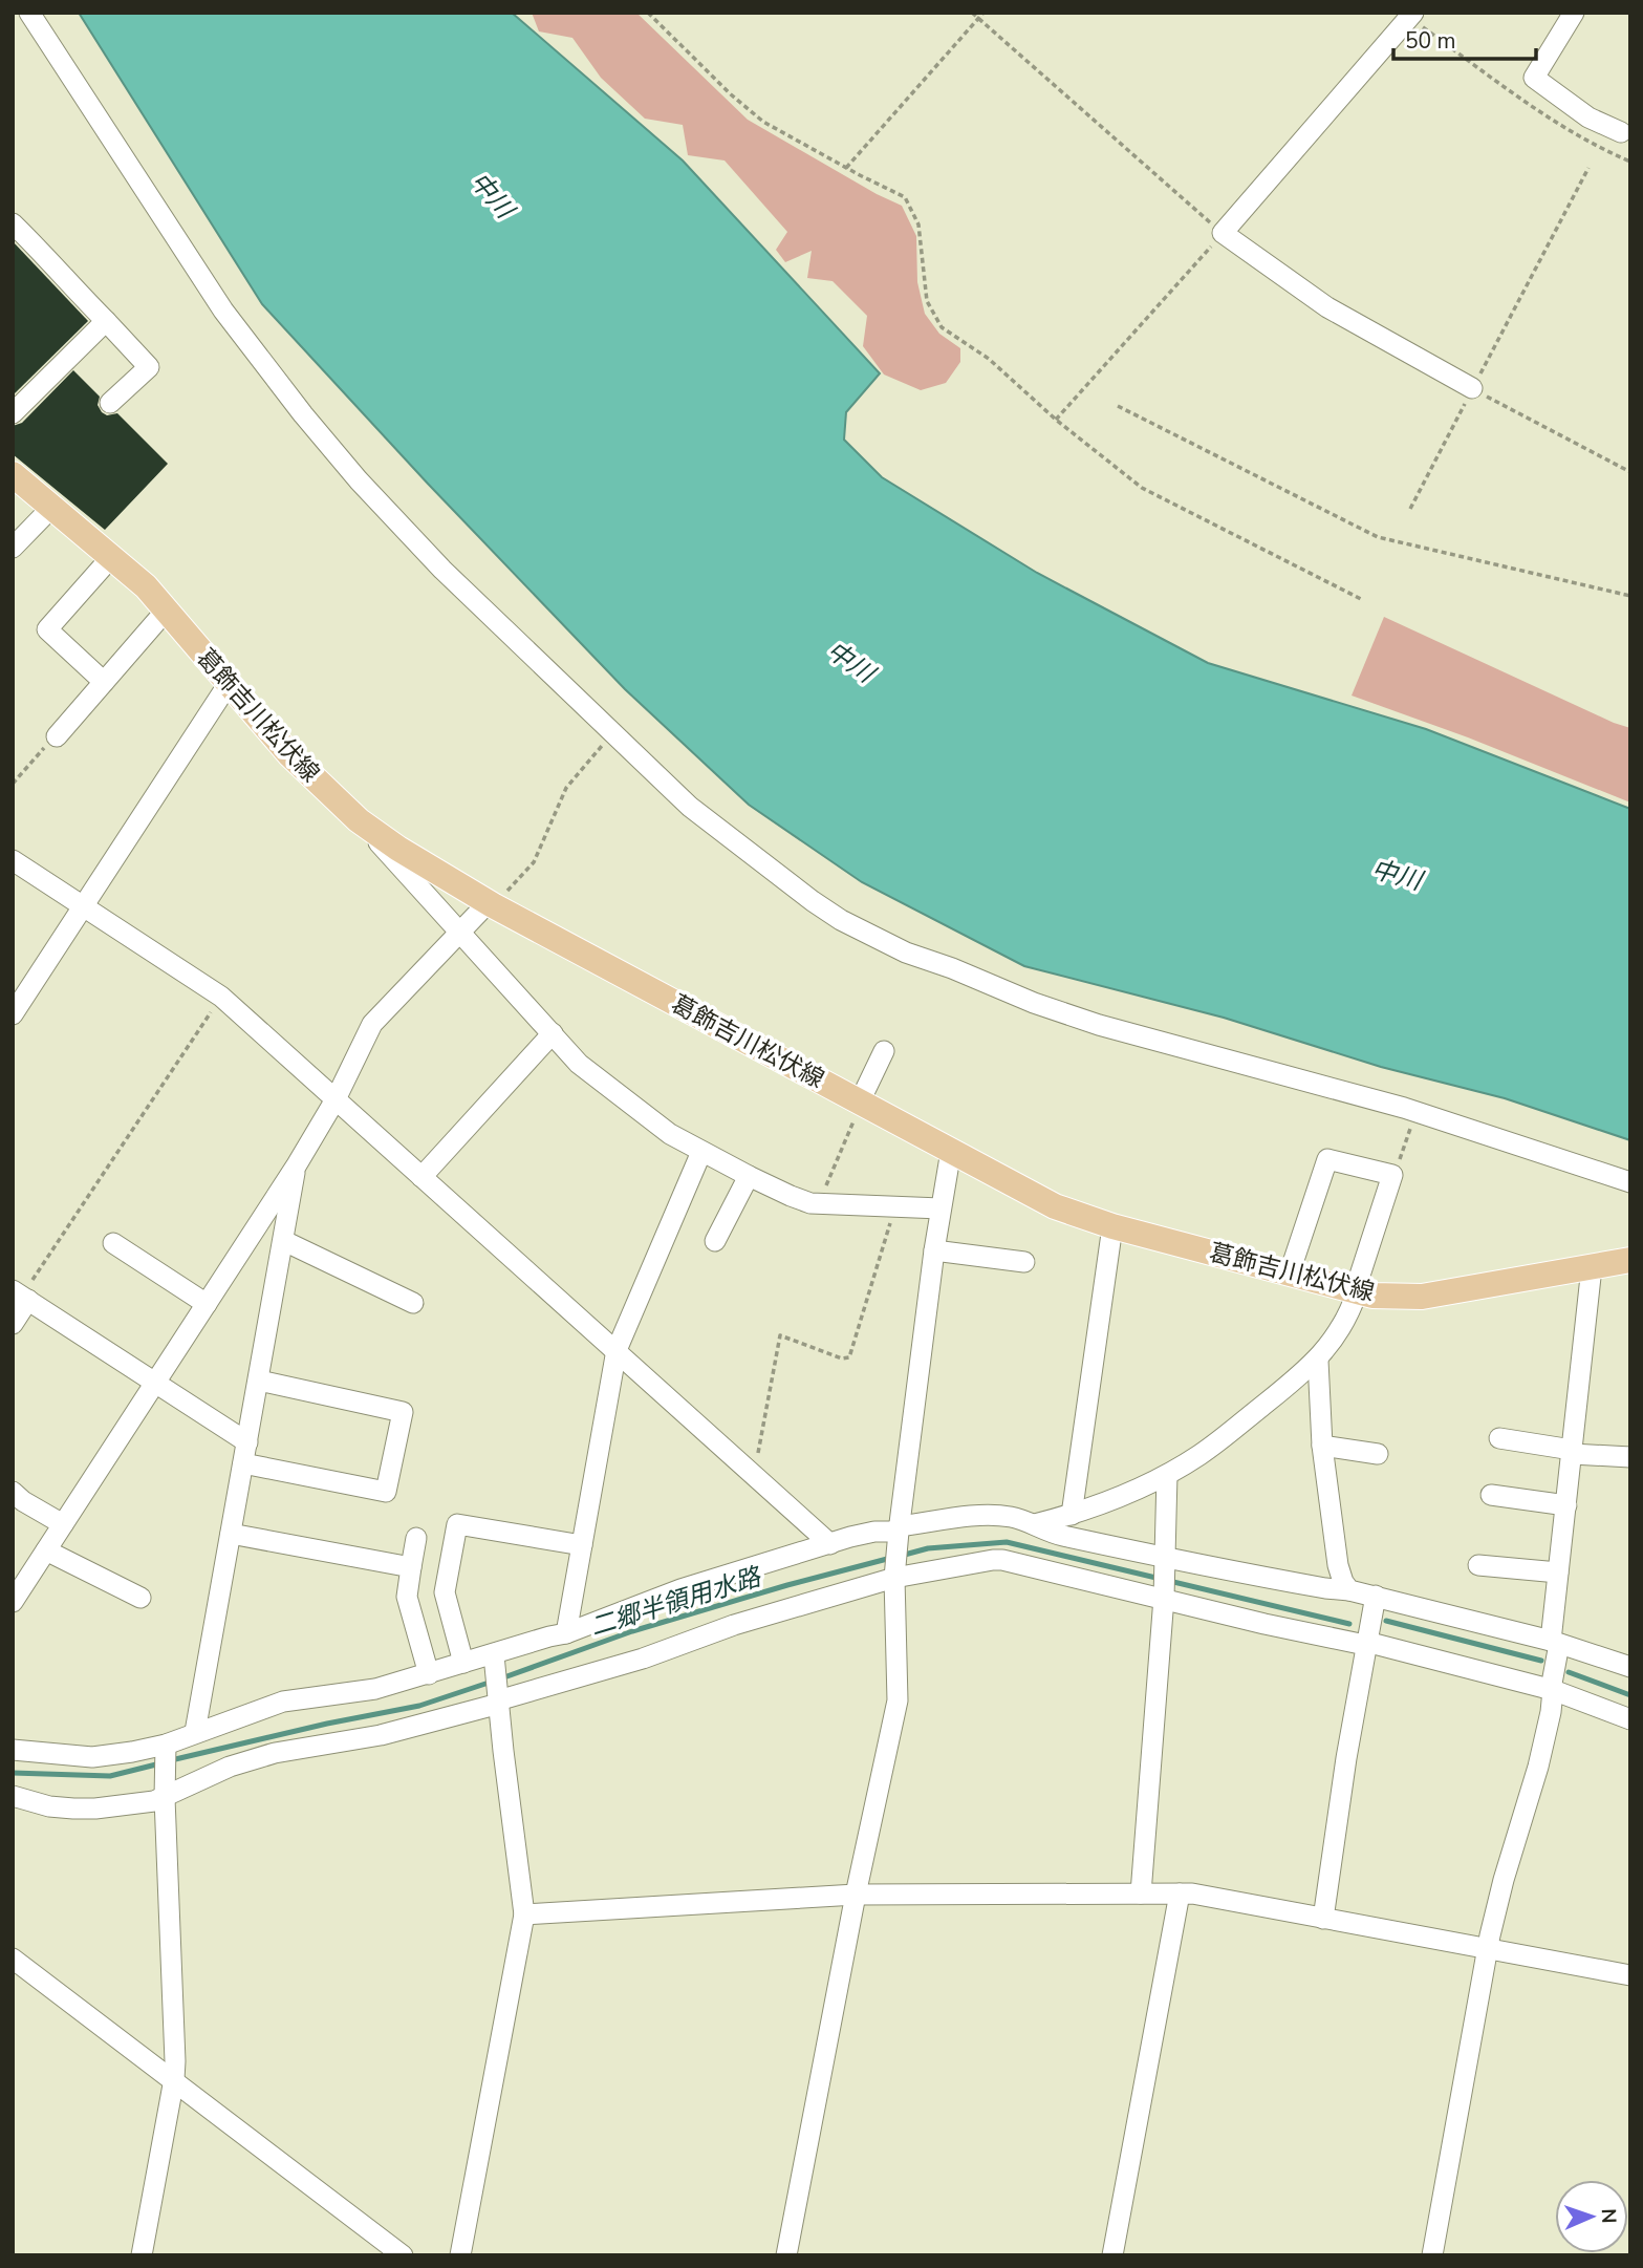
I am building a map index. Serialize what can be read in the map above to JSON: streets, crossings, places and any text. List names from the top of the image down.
{
  "streets": {
    "main road": ["葛飾吉川松伏線"]
  },
  "water": ["中川", "二郷半領用水路"],
  "scale_bar": "50 m",
  "north": "right"
}
